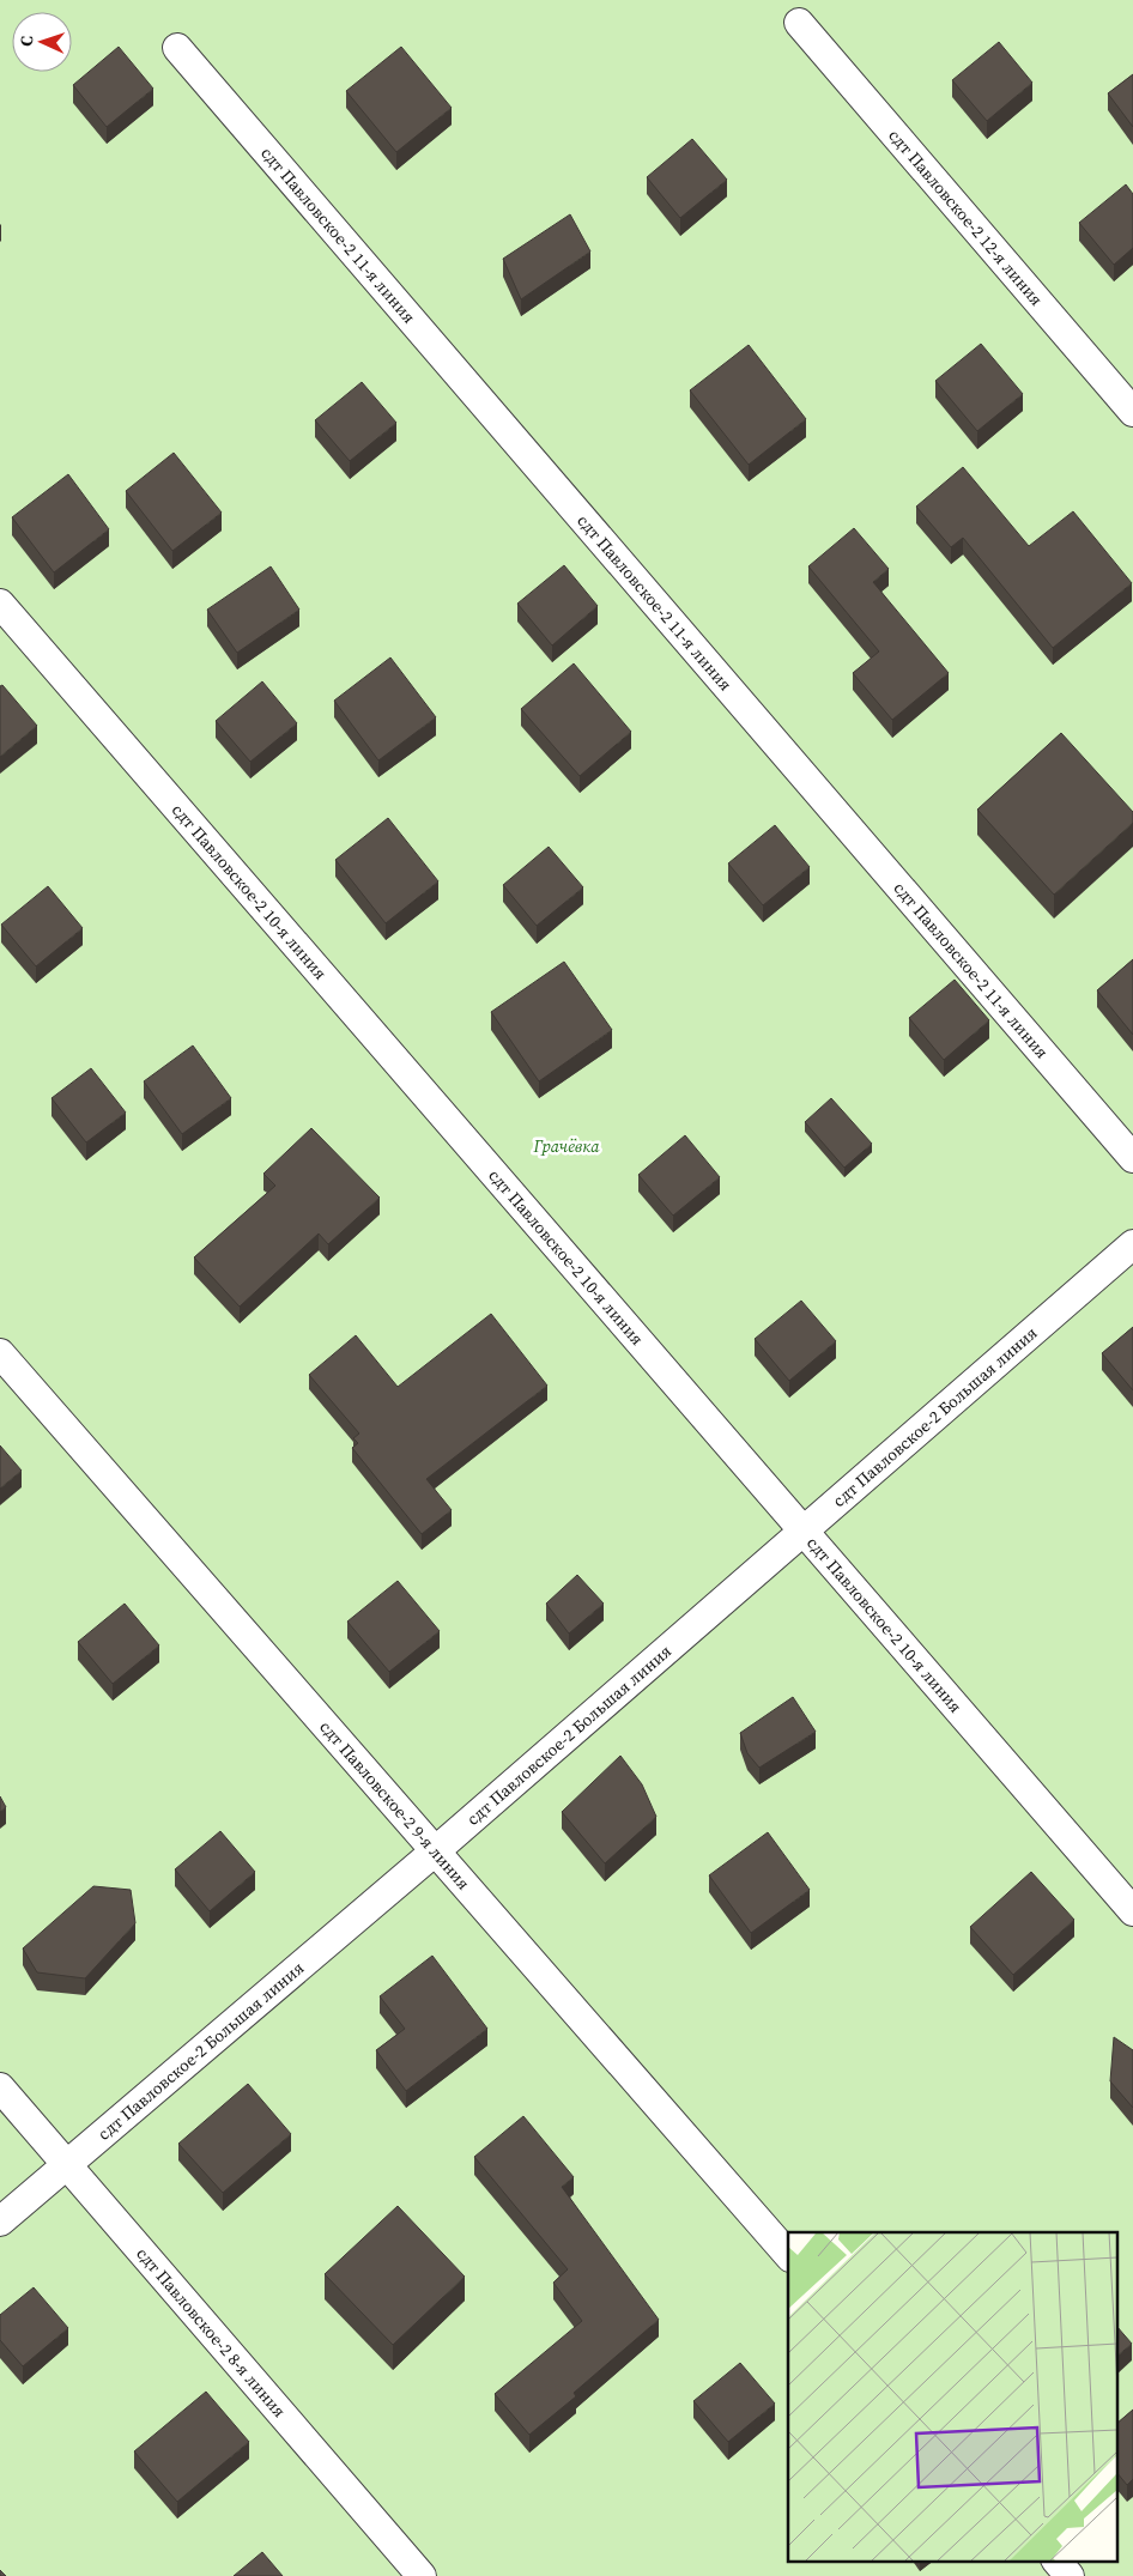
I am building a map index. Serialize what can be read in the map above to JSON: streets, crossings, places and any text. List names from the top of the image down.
{
  "streets": {
    "lane": [
      "сдт Павловское-2 12-я линия",
      "сдт Павловское-2 11-я линия",
      "сдт Павловское-2 10-я линия",
      "сдт Павловское-2 Большая линия",
      "сдт Павловское-2 9-я линия",
      "сдт Павловское-2 8-я линия"
    ]
  },
  "crossings": [
    ["сдт Павловское-2 10-я линия", "сдт Павловское-2 Большая линия"],
    ["сдт Павловское-2 Большая линия", "сдт Павловское-2 9-я линия"],
    ["сдт Павловское-2 Большая линия", "сдт Павловское-2 8-я линия"]
  ],
  "parks": ["Грачёвка"],
  "north": "left"
}
